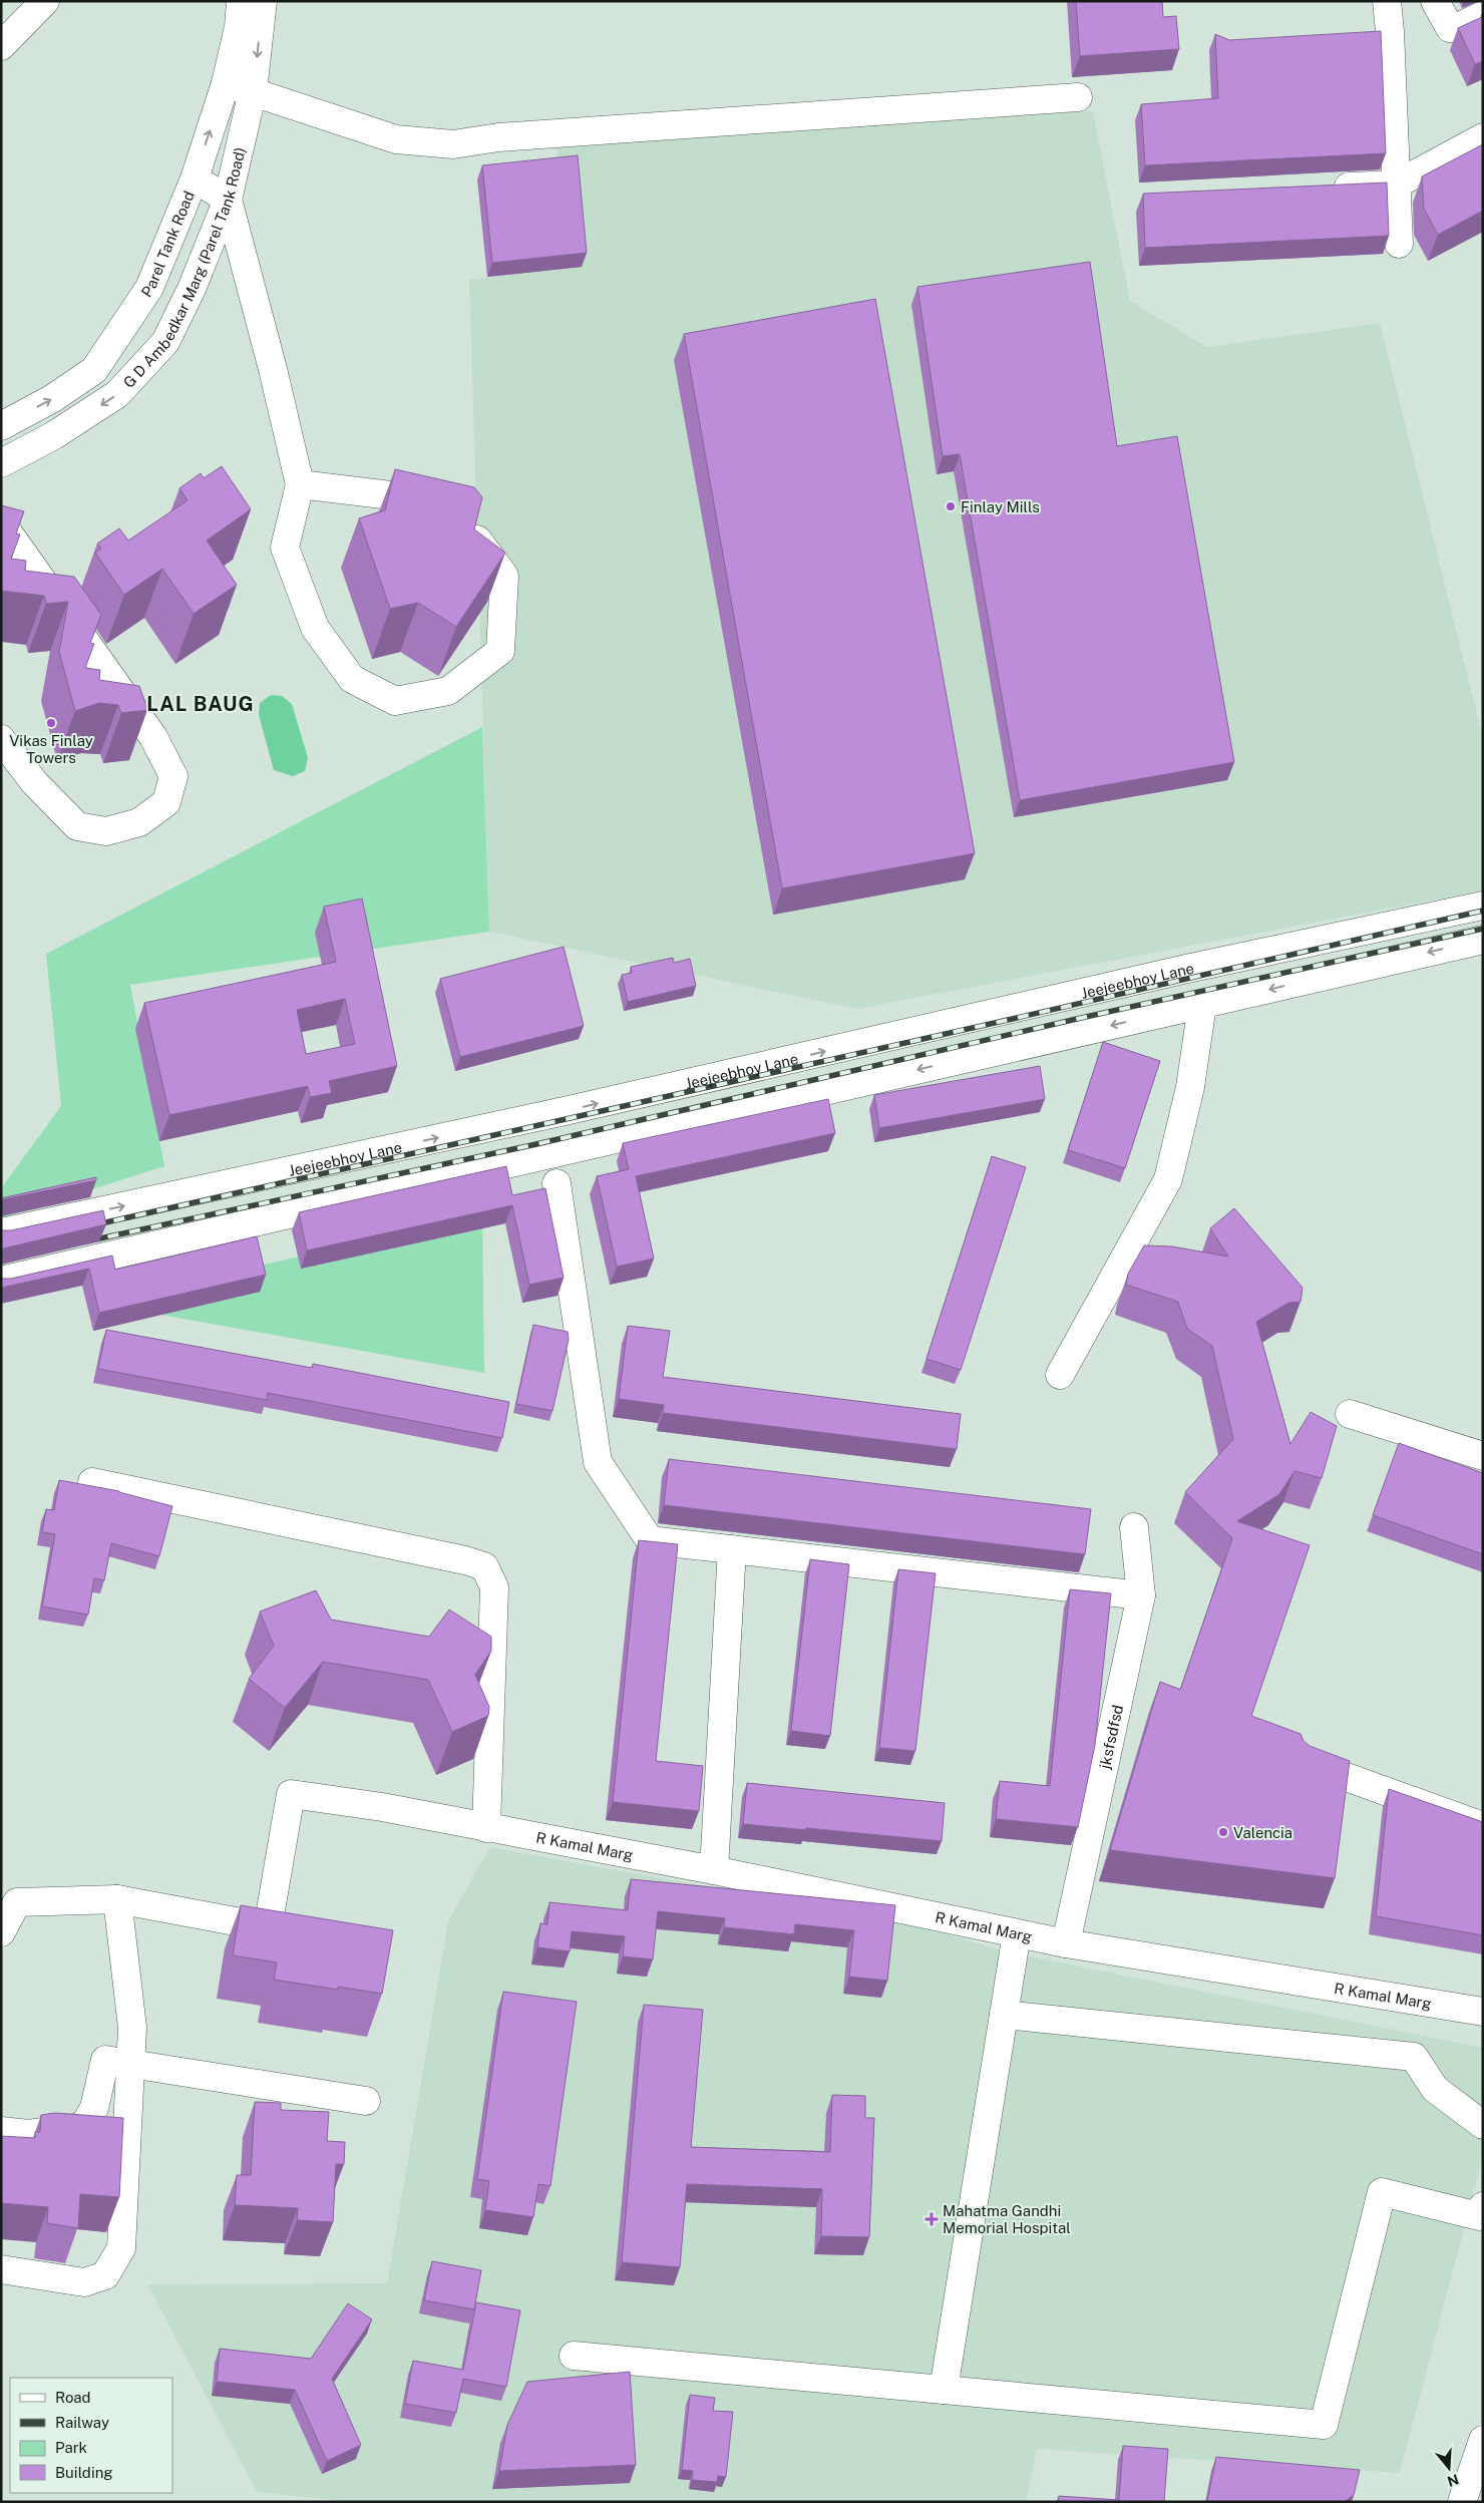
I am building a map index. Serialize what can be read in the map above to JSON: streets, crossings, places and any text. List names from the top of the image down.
{
  "streets": {
    "street": [
      "Parel Tank Road",
      "G D Ambedkar Marg (Parel Tank Road)",
      "Jeejeebhoy Lane",
      "jksfsdfsd",
      "R Kamal Marg"
    ]
  },
  "crossings": [
    ["jksfsdfsd", "R Kamal Marg"]
  ],
  "one_way": ["Parel Tank Road", "G D Ambedkar Marg (Parel Tank Road)"],
  "districts": ["LAL BAUG"],
  "places": {
    "other": ["Finlay Mills", "Vikas Finlay Towers", "Valencia"],
    "health": ["Mahatma Gandhi Memorial Hospital"]
  },
  "legend": [
    "Road",
    "Railway",
    "Park",
    "Building"
  ],
  "north": "bottom"
}
